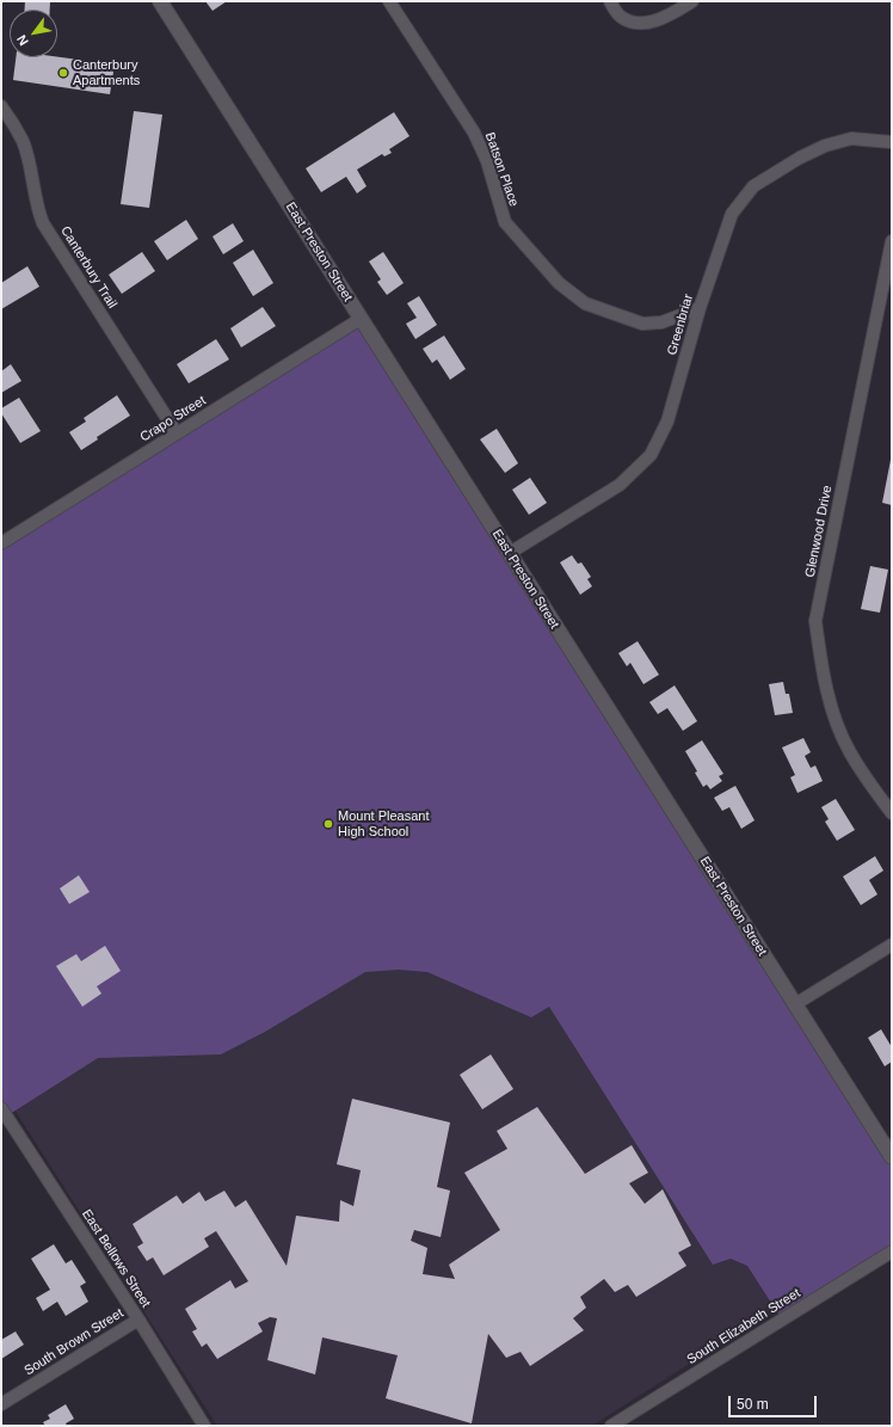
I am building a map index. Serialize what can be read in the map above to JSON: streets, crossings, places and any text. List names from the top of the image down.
{
  "streets": {
    "street": [
      "Batson Place",
      "East Preston Street",
      "Canterbury Trail",
      "Greenbriar",
      "Crapo Street",
      "Glenwood Drive",
      "East Bellows Street",
      "South Elizabeth Street",
      "South Brown Street"
    ]
  },
  "crossings": [
    ["Batson Place", "Greenbriar"],
    ["East Preston Street", "Greenbriar"],
    ["East Preston Street", "Crapo Street"],
    ["Canterbury Trail", "Crapo Street"],
    ["East Bellows Street", "South Brown Street"]
  ],
  "places": ["Canterbury Apartments", "Mount Pleasant High School"],
  "scale_bar": "50 m",
  "north": "bottom left"
}
